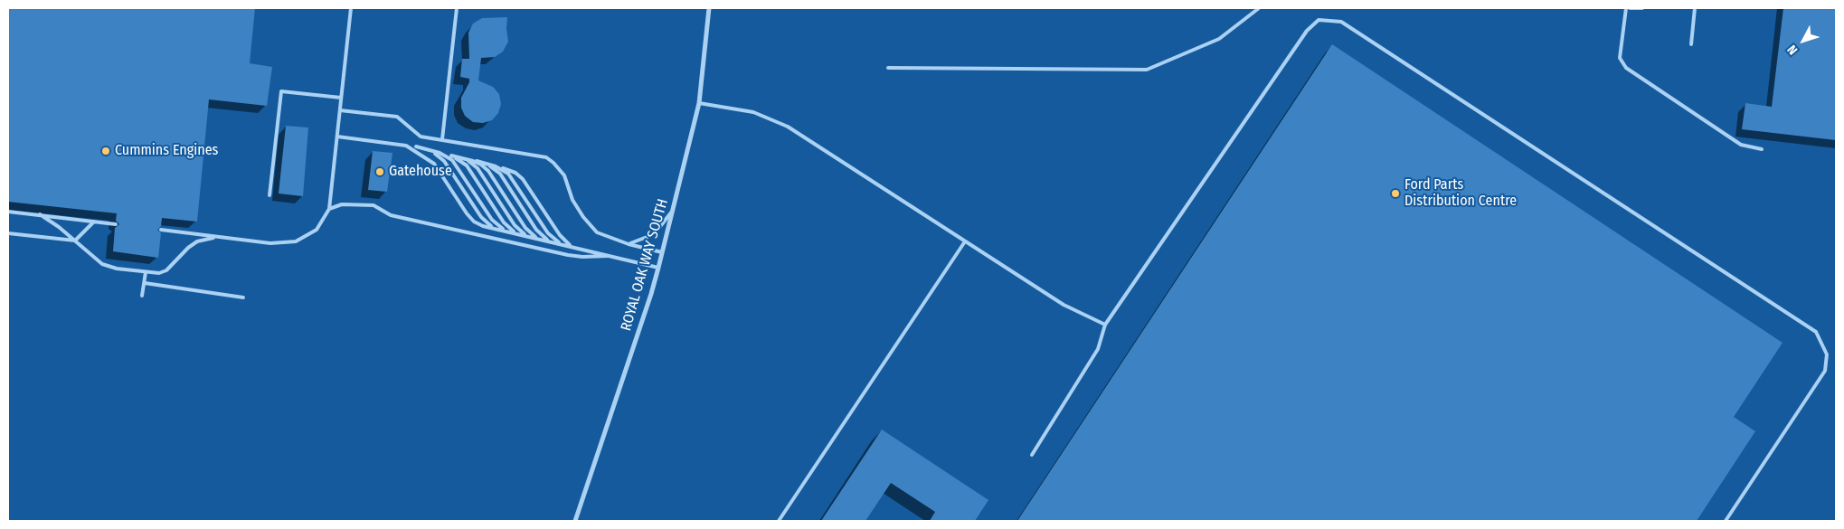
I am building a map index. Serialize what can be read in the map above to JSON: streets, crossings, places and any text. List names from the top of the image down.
{
  "streets": {
    "street": ["ROYAL OAK WAY SOUTH"]
  },
  "places": ["Cummins Engines", "Gatehouse", "Ford Parts Distribution Centre"],
  "north": "bottom left"
}
